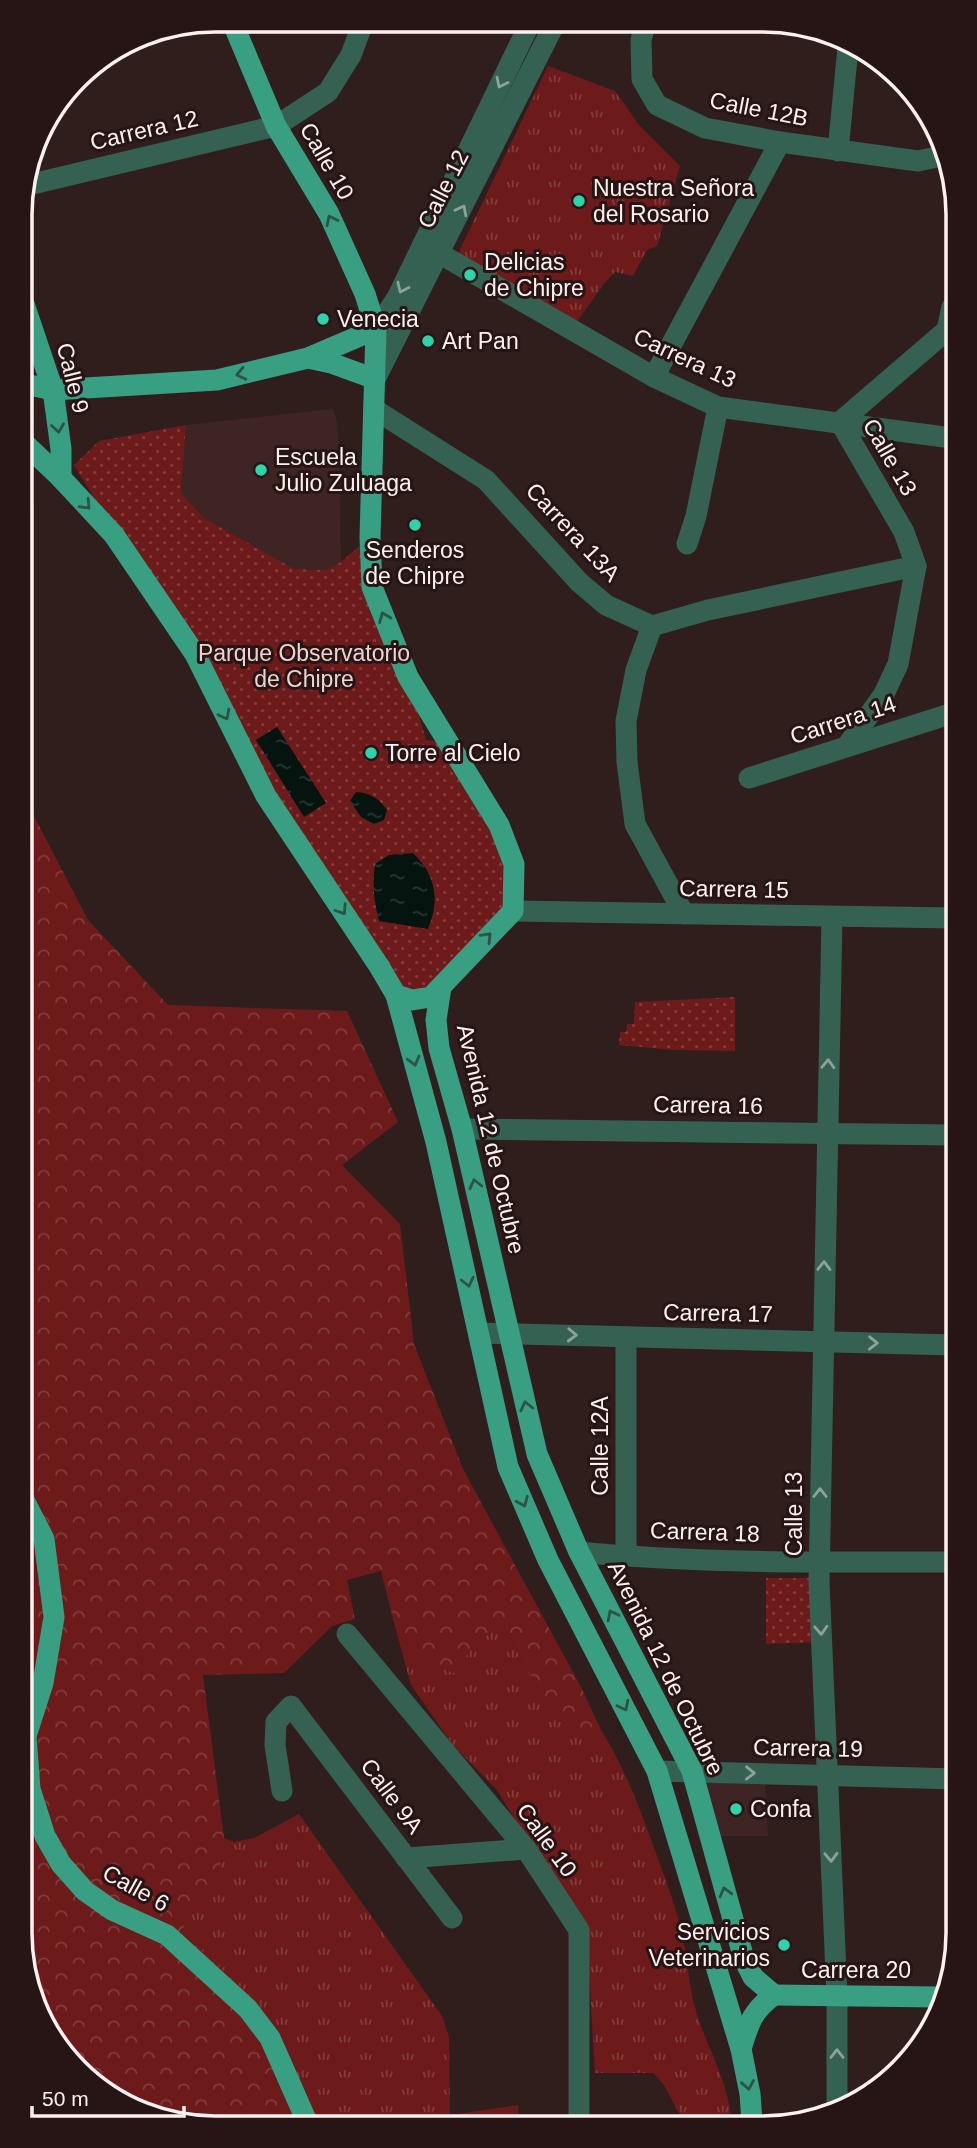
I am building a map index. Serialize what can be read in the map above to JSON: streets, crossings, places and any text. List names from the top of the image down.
{
  "streets": {
    "main road": [
      "Calle 10",
      "Calle 9",
      "Avenida 12 de Octubre",
      "Calle 6",
      "Carrera 20"
    ],
    "street": [
      "Calle 12B",
      "Carrera 12",
      "Calle 12",
      "Carrera 13",
      "Calle 13",
      "Carrera 13A",
      "Carrera 14",
      "Carrera 15",
      "Carrera 16",
      "Carrera 17",
      "Calle 12A",
      "Carrera 18",
      "Carrera 19",
      "Calle 9A"
    ]
  },
  "crossings": [
    ["Carrera 12", "Calle 10"],
    ["Calle 10", "Calle 12"],
    ["Calle 12", "Carrera 13"],
    ["Carrera 13", "Calle 13"],
    ["Calle 13", "Carrera 14"],
    ["Calle 13", "Carrera 15"],
    ["Calle 13", "Carrera 16"],
    ["Calle 13", "Carrera 17"],
    ["Calle 13", "Carrera 18"],
    ["Calle 13", "Carrera 19"],
    ["Calle 13", "Carrera 20"],
    ["Carrera 16", "Avenida 12 de Octubre"],
    ["Avenida 12 de Octubre", "Carrera 17"],
    ["Avenida 12 de Octubre", "Carrera 18"],
    ["Avenida 12 de Octubre", "Carrera 19"],
    ["Avenida 12 de Octubre", "Carrera 20"],
    ["Carrera 17", "Calle 12A"],
    ["Calle 12A", "Carrera 18"]
  ],
  "one_way": ["Calle 9", "Carrera 17", "Carrera 19"],
  "parks": ["Parque Observatorio de Chipre"],
  "places": [
    "Nuestra Señora del Rosario",
    "Delicias de Chipre",
    "Venecia",
    "Art Pan",
    "Escuela Julio Zuluaga",
    "Senderos de Chipre",
    "Torre al Cielo",
    "Confa",
    "Servicios Veterinarios"
  ],
  "scale_bar": "50 m"
}
